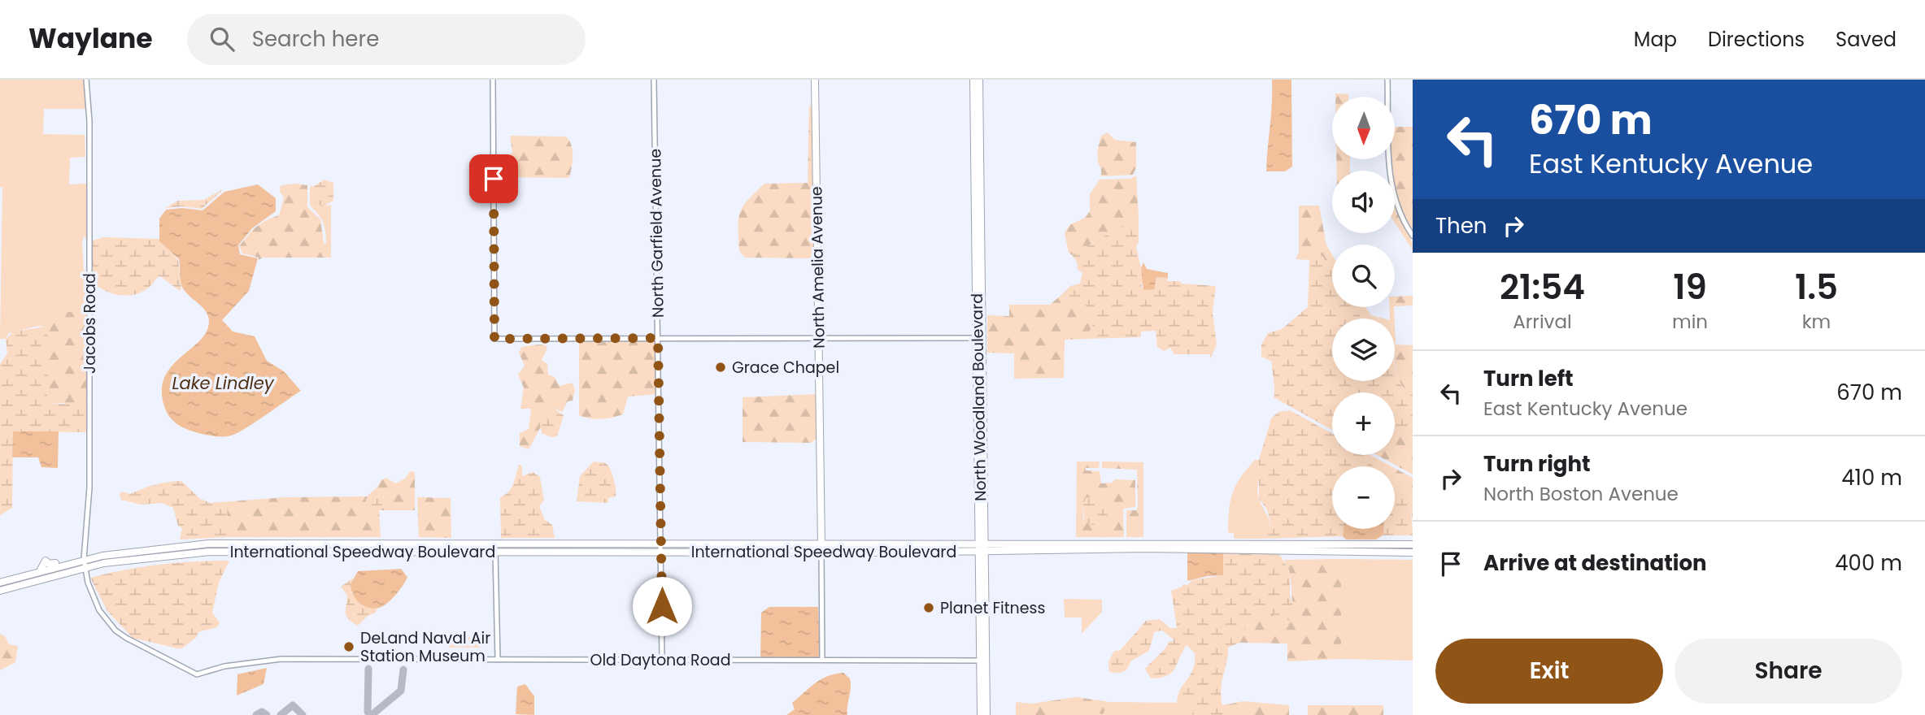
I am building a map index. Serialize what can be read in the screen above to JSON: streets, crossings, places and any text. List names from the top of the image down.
{
  "streets": {
    "main road": ["North Amelia Avenue", "North Woodland Boulevard", "International Speedway Boulevard"],
    "street": ["North Garfield Avenue", "Jacobs Road", "Old Daytona Road"]
  },
  "crossings": [
    ["North Garfield Avenue", "International Speedway Boulevard"],
    ["North Garfield Avenue", "Old Daytona Road"],
    ["North Amelia Avenue", "International Speedway Boulevard"],
    ["North Amelia Avenue", "Old Daytona Road"],
    ["Jacobs Road", "International Speedway Boulevard"],
    ["Jacobs Road", "Old Daytona Road"],
    ["North Woodland Boulevard", "International Speedway Boulevard"],
    ["North Woodland Boulevard", "Old Daytona Road"]
  ],
  "water": ["Lake Lindley"],
  "places": ["Grace Chapel", "Planet Fitness", "DeLand Naval Air Station Museum"],
  "north": "bottom",
  "page": {
    "header": "Waylane",
    "search": "Search here",
    "nav": ["Map", "Directions", "Saved"],
    "turn": ["670 m", "East Kentucky Avenue"],
    "map_buttons": ["+", "−"],
    "then": "Then",
    "eta": [
      "21:54",
      "Arrival",
      "19",
      "min",
      "1.5",
      "km"
    ],
    "list": [
      {
        "name": "Turn left",
        "note": "East Kentucky Avenue",
        "value": "670 m"
      },
      {
        "name": "Turn right",
        "note": "North Boston Avenue",
        "value": "410 m"
      },
      {
        "name": "Arrive at destination",
        "value": "400 m"
      }
    ],
    "buttons": ["Exit", "Share"]
  }
}
